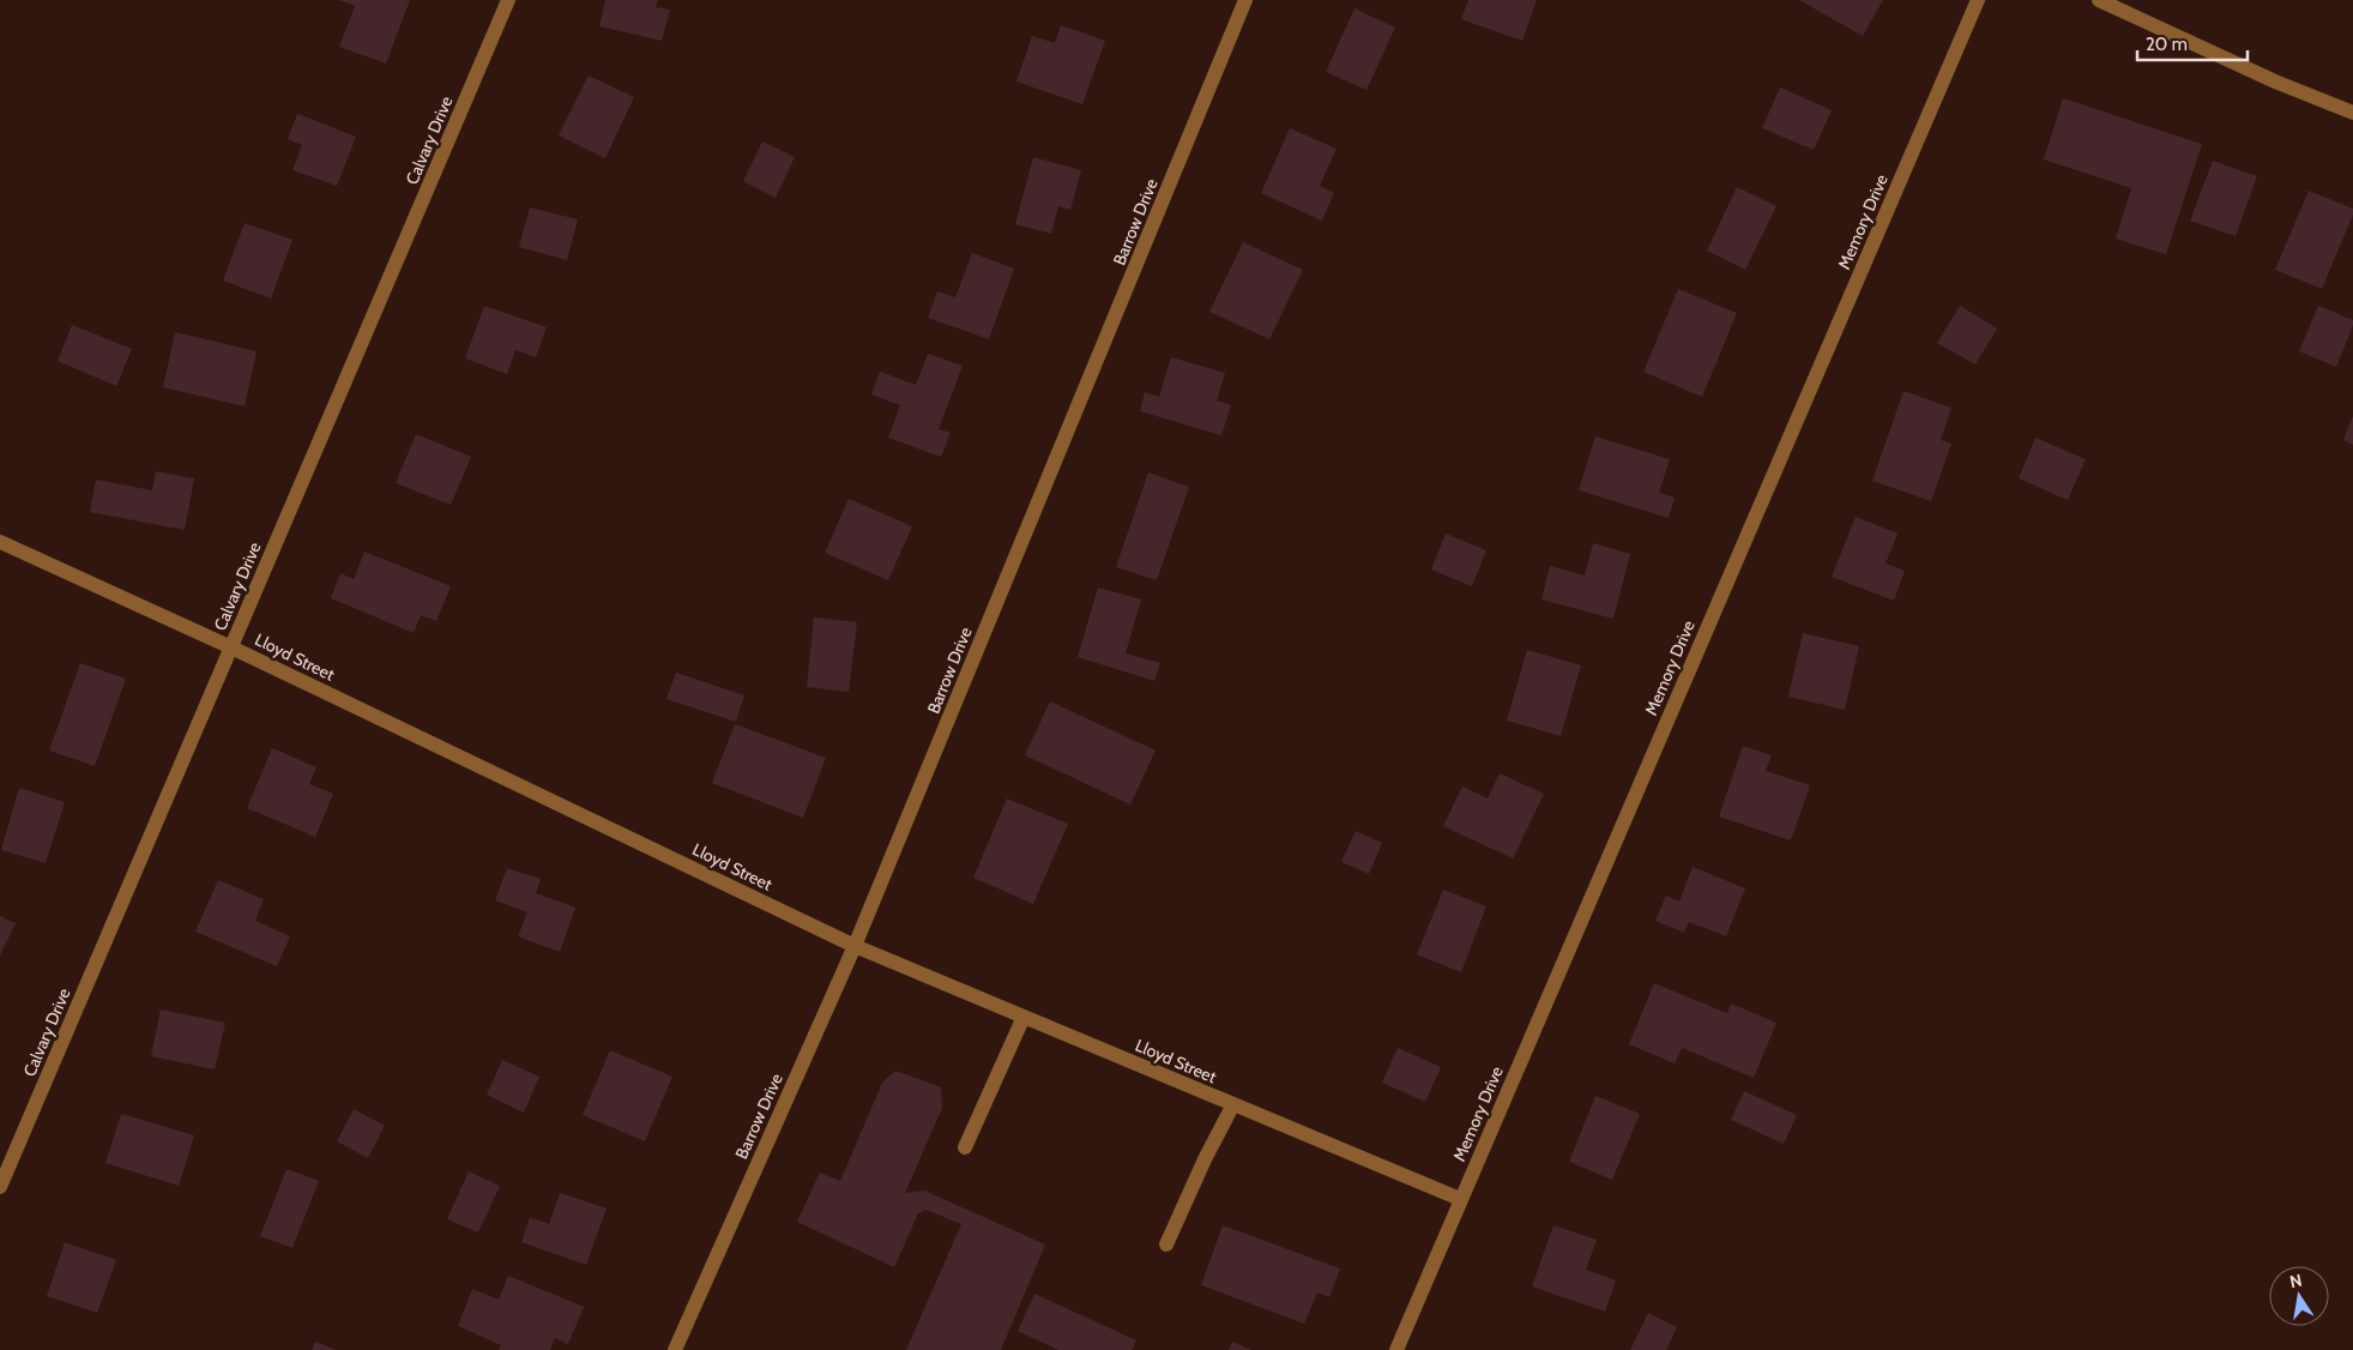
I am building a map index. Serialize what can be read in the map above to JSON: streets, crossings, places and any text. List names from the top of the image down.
{
  "streets": {
    "street": [
      "Calvary Drive",
      "Barrow Drive",
      "Memory Drive",
      "Lloyd Street"
    ]
  },
  "crossings": [
    ["Calvary Drive", "Lloyd Street"],
    ["Barrow Drive", "Lloyd Street"],
    ["Memory Drive", "Lloyd Street"]
  ],
  "scale_bar": "20 m",
  "north": "top"
}
